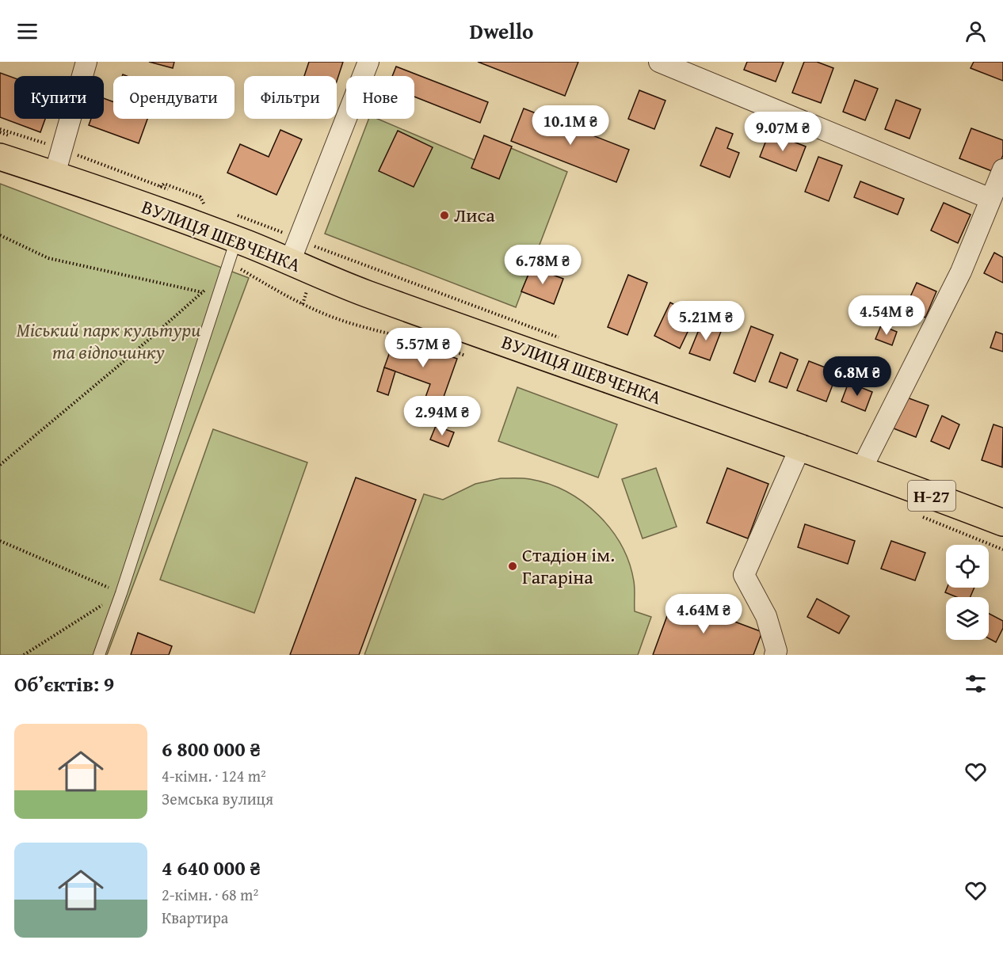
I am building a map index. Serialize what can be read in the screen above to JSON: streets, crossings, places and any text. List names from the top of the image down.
{
  "streets": {
    "main road": ["ВУЛИЦЯ ШЕВЧЕНКА", "Н-27"]
  },
  "parks": ["Міський парк культури та відпочинку"],
  "places": ["Лиса", "Стадіон ім. Гагаріна"],
  "page": {
    "header": "Dwello",
    "chip": [
      "Купити",
      "Орендувати",
      "Фільтри",
      "Нове"
    ],
    "price": [
      "10.1M ₴",
      "9.07M ₴",
      "6.78M ₴",
      "4.54M ₴",
      "5.21M ₴",
      "5.57M ₴",
      "6.8M ₴",
      "2.94M ₴",
      "4.64M ₴"
    ],
    "heading": "Об’єктів: 9",
    "list": [
      {
        "name": "6 800 000 ₴",
        "note": "4-кімн. · 124 m² · Земська вулиця"
      },
      {
        "name": "4 640 000 ₴",
        "note": "2-кімн. · 68 m² · Квартира"
      }
    ]
  }
}
